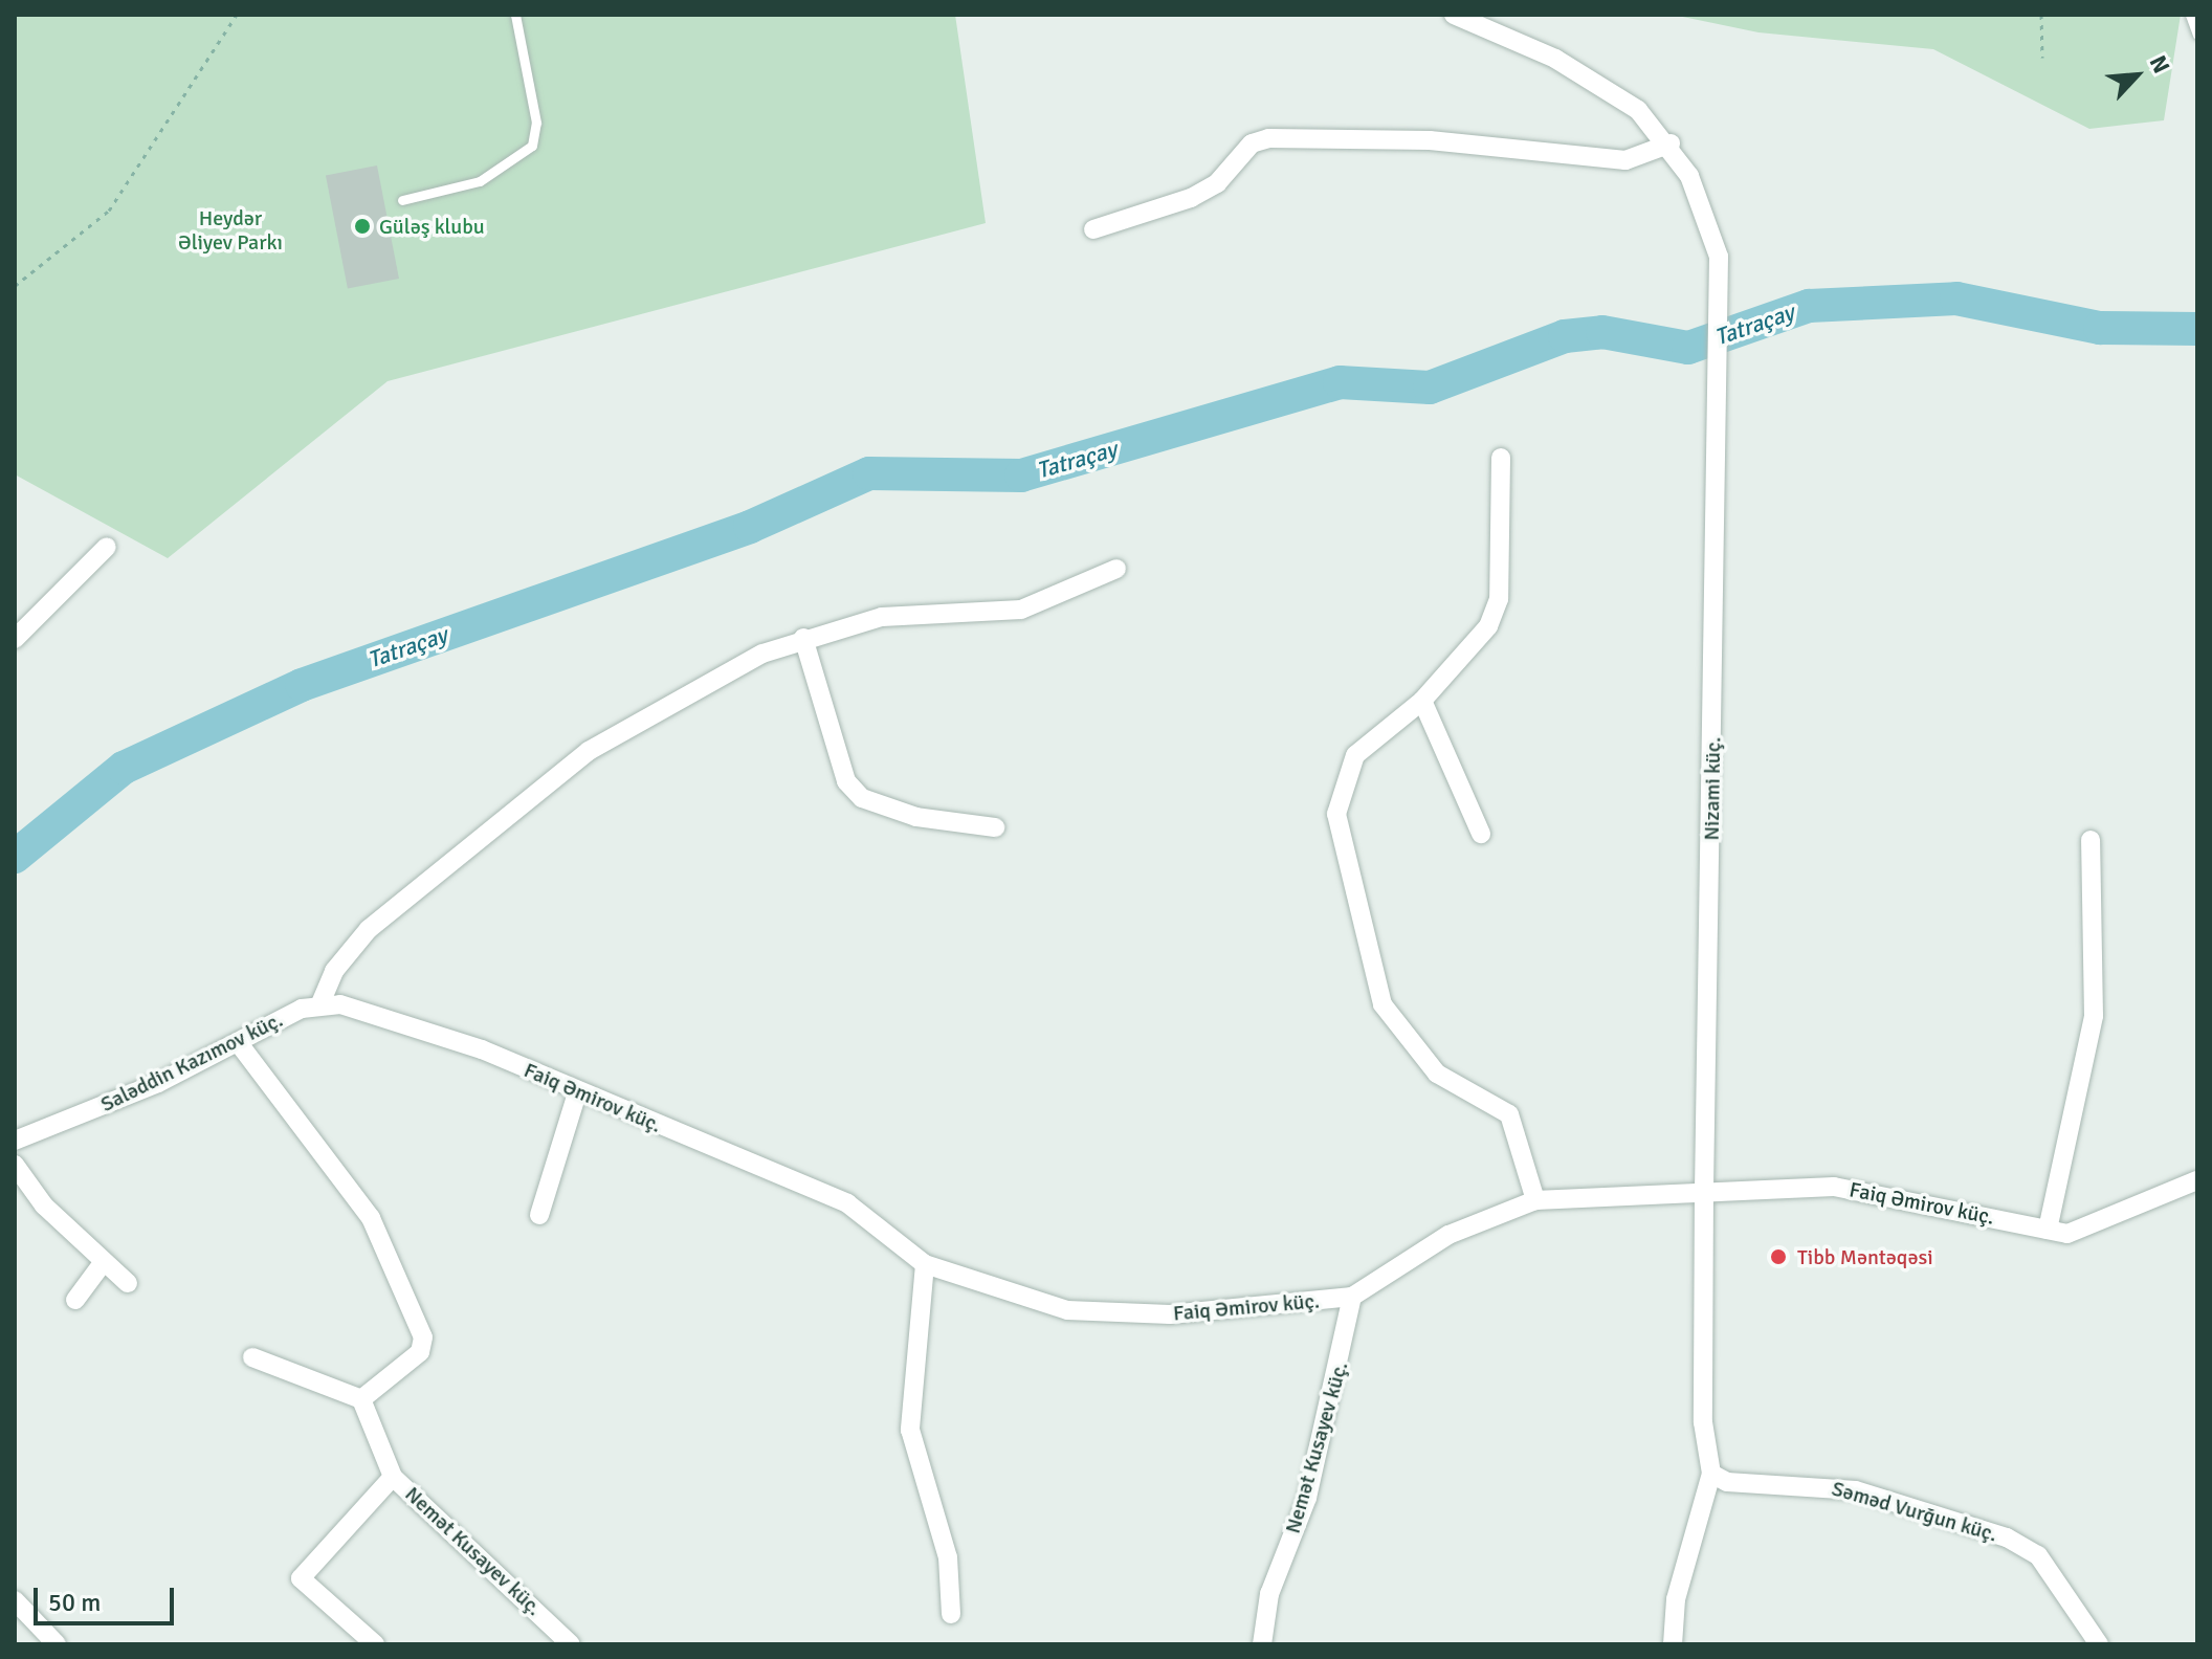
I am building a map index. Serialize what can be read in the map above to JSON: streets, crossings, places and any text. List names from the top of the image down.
{
  "streets": {
    "street": [
      "Nizami küç.",
      "Saləddin Kazımov küç.",
      "Faiq Əmirov küç.",
      "Nemət Kusayev küç.",
      "Səməd Vurğun küç."
    ]
  },
  "crossings": [
    ["Nizami küç.", "Faiq Əmirov küç."],
    ["Saləddin Kazımov küç.", "Faiq Əmirov küç."],
    ["Faiq Əmirov küç.", "Nemət Kusayev küç."]
  ],
  "water": ["Tatraçay"],
  "parks": ["Heydər Əliyev Parkı"],
  "places": ["Güləş klubu", "Tibb Məntəqəsi"],
  "scale_bar": "50 m",
  "north": "top right"
}
